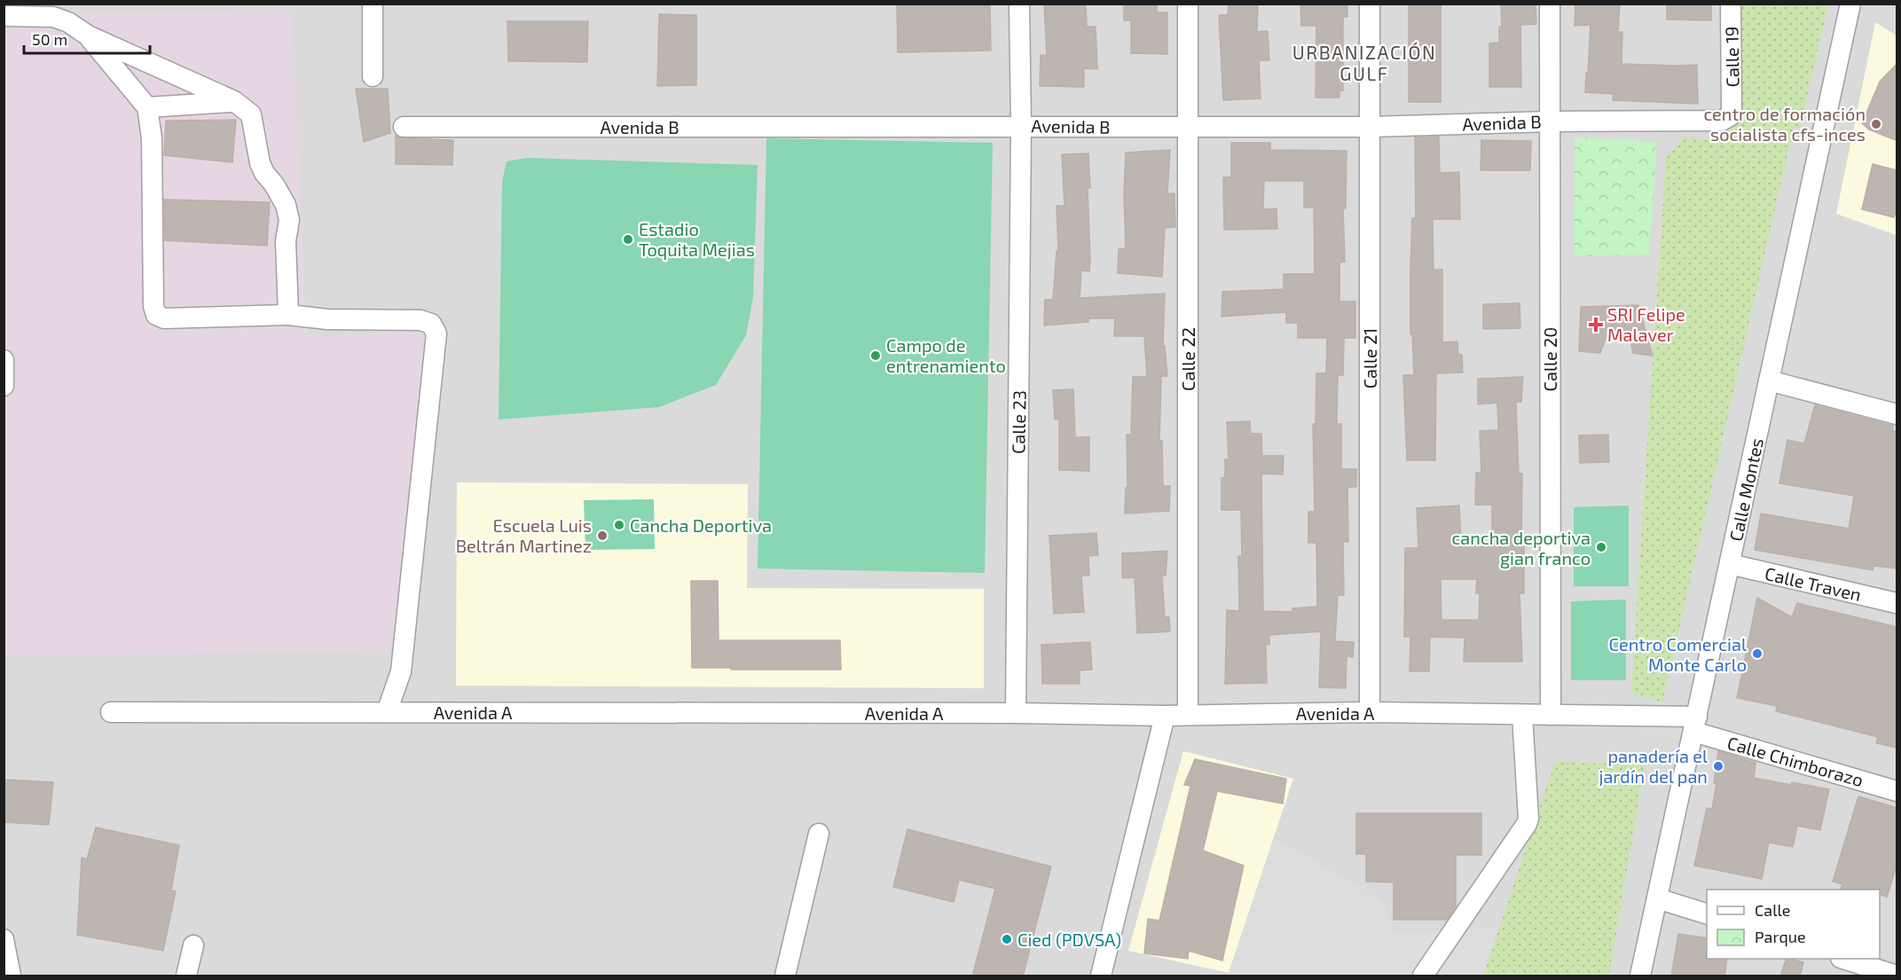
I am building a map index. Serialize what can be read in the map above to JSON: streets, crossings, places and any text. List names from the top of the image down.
{
  "streets": {
    "street": [
      "Calle 19",
      "Avenida B",
      "Calle 21",
      "Calle 22",
      "Calle 20",
      "Calle 23",
      "Calle Montes",
      "Calle Traven",
      "Avenida A",
      "Calle Chimborazo"
    ]
  },
  "crossings": [
    ["Calle 19", "Avenida B"],
    ["Avenida B", "Calle 21"],
    ["Avenida B", "Calle 22"],
    ["Avenida B", "Calle 20"],
    ["Avenida B", "Calle 23"],
    ["Calle 21", "Avenida A"],
    ["Calle 22", "Avenida A"],
    ["Calle 20", "Avenida A"],
    ["Calle 23", "Avenida A"],
    ["Calle Montes", "Calle Traven"],
    ["Calle Montes", "Avenida A"],
    ["Calle Montes", "Calle Chimborazo"],
    ["Avenida A", "Calle Chimborazo"]
  ],
  "districts": ["URBANIZACIÓN GULF"],
  "places": {
    "other": [
      "centro de formación socialista cfs-inces",
      "Estadio Toquita Mejias",
      "Campo de entrenamiento",
      "Cancha Deportiva",
      "Escuela Luis Beltrán Martinez",
      "cancha deportiva gian franco",
      "Centro Comercial Monte Carlo",
      "panadería el jardín del pan",
      "Cied (PDVSA)"
    ],
    "health": ["SRI Felipe Malaver"]
  },
  "legend": ["Calle", "Parque"],
  "scale_bar": "50 m"
}
